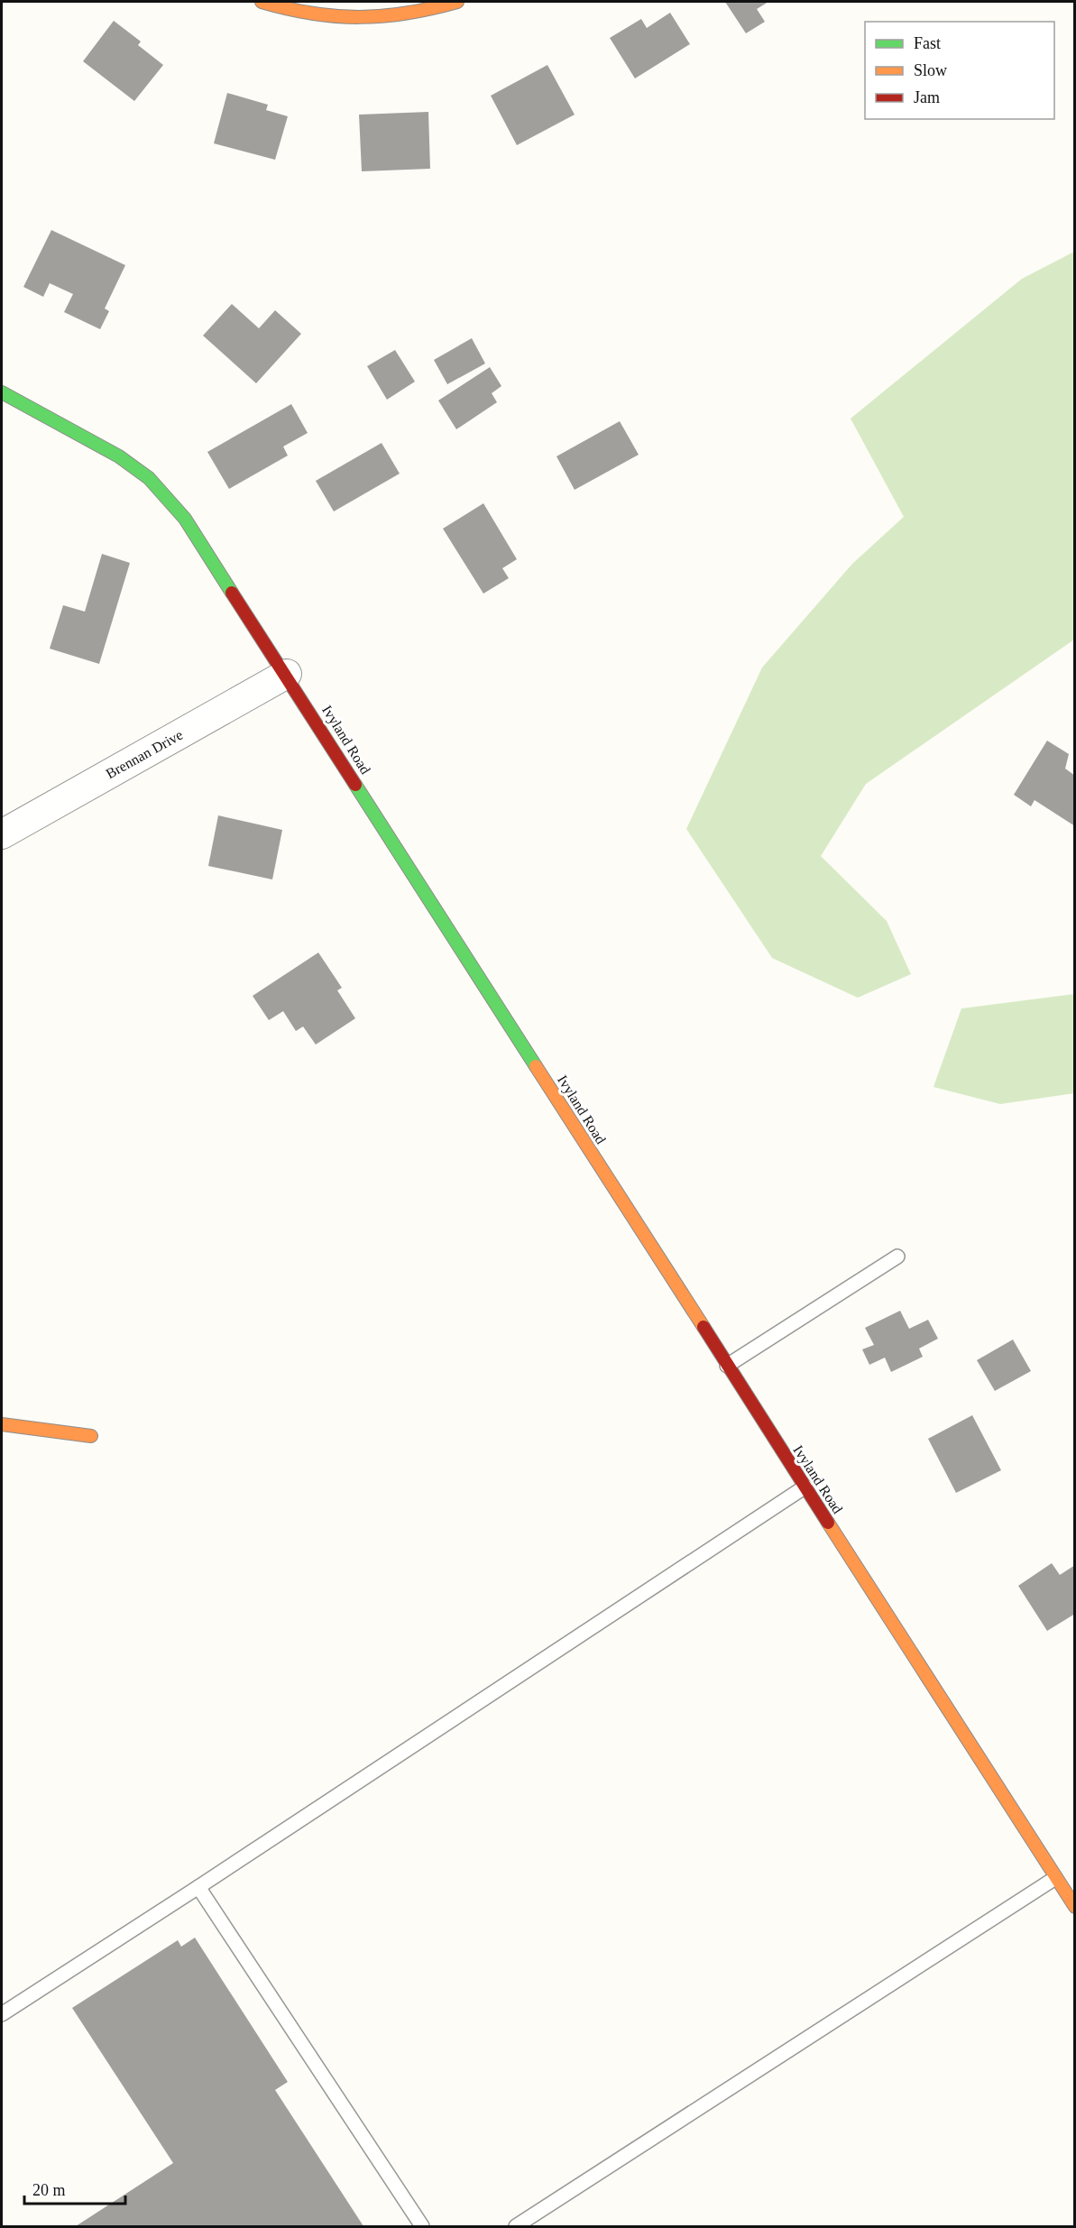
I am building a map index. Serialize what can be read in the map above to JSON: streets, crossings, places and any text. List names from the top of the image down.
{
  "streets": {
    "street": ["Ivyland Road", "Brennan Drive"]
  },
  "crossings": [
    ["Ivyland Road", "Brennan Drive"]
  ],
  "legend": ["Fast", "Slow", "Jam"],
  "scale_bar": "20 m"
}
